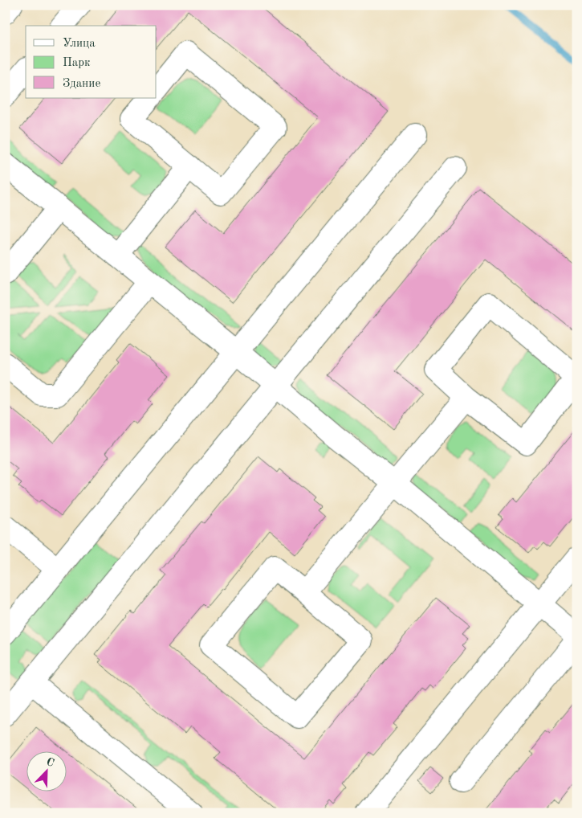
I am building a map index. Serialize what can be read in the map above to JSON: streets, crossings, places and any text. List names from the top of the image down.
{
  "legend": ["Улица", "Парк", "Здание"],
  "north": "top right"
}
